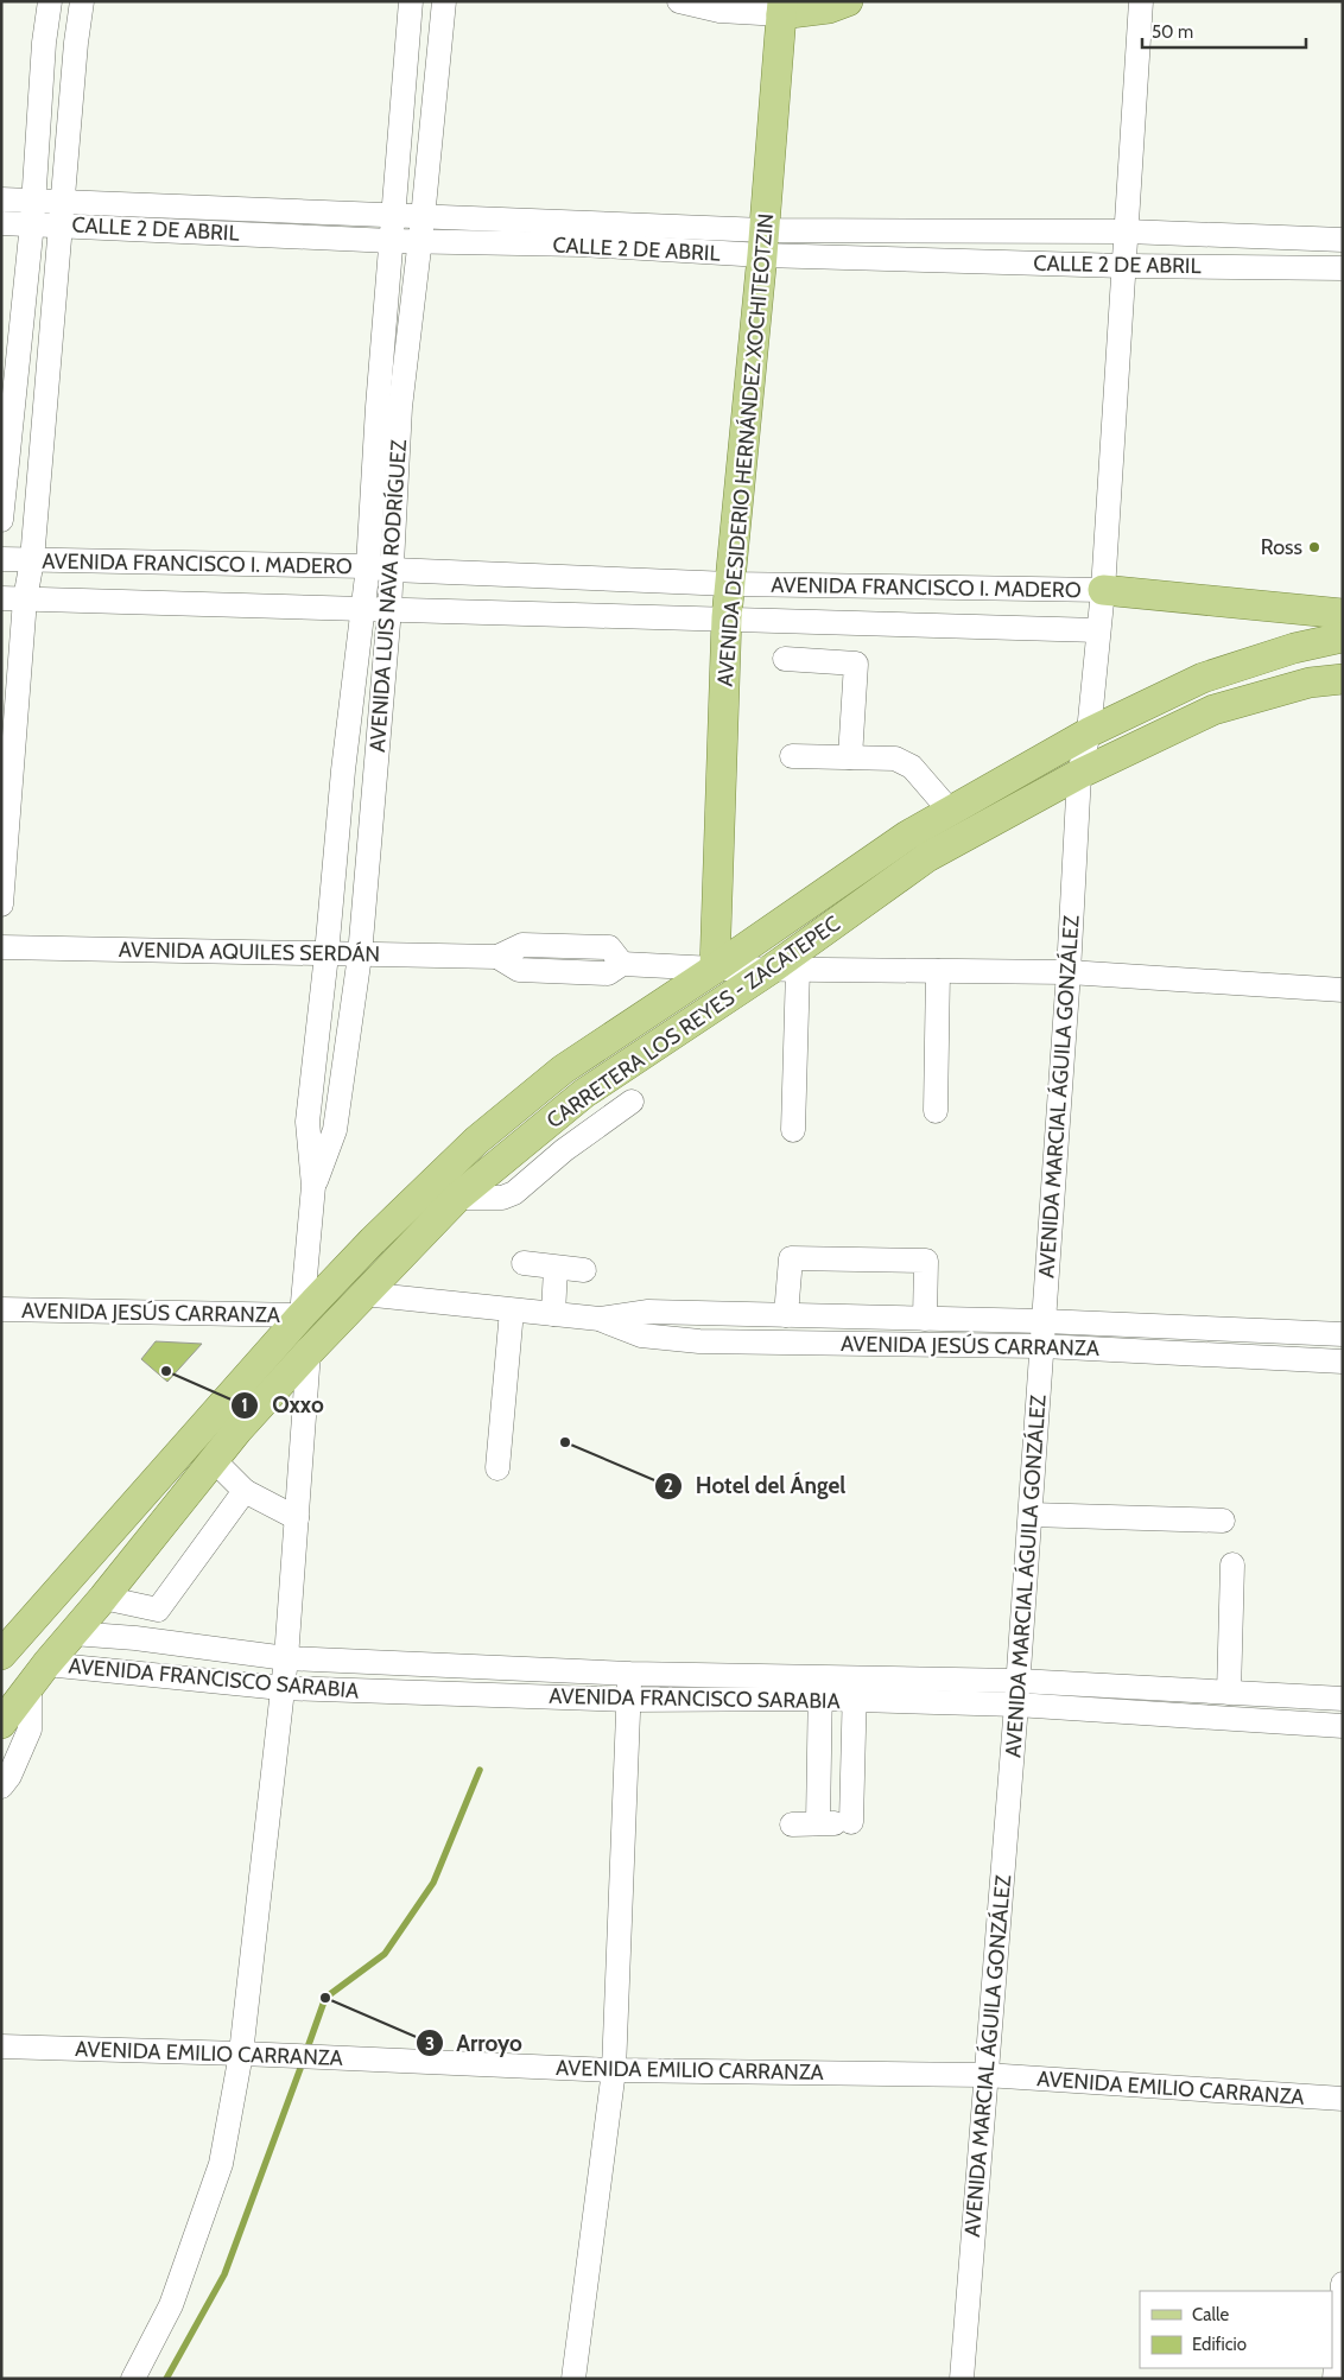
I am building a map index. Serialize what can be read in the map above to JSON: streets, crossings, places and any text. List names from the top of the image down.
{
  "streets": {
    "main road": ["AVENIDA DESIDERIO HERNÁNDEZ XOCHITEOTZIN", "CARRETERA LOS REYES - ZACATEPEC"],
    "street": [
      "CALLE 2 DE ABRIL",
      "AVENIDA FRANCISCO I. MADERO",
      "AVENIDA LUIS NAVA RODRÍGUEZ",
      "AVENIDA AQUILES SERDÁN",
      "AVENIDA MARCIAL ÁGUILA GONZÁLEZ",
      "AVENIDA JESÚS CARRANZA",
      "AVENIDA FRANCISCO SARABIA",
      "AVENIDA EMILIO CARRANZA"
    ]
  },
  "crossings": [
    ["CALLE 2 DE ABRIL", "AVENIDA DESIDERIO HERNÁNDEZ XOCHITEOTZIN"],
    ["CALLE 2 DE ABRIL", "AVENIDA LUIS NAVA RODRÍGUEZ"],
    ["AVENIDA DESIDERIO HERNÁNDEZ XOCHITEOTZIN", "AVENIDA FRANCISCO I. MADERO"],
    ["AVENIDA DESIDERIO HERNÁNDEZ XOCHITEOTZIN", "AVENIDA AQUILES SERDÁN"],
    ["AVENIDA DESIDERIO HERNÁNDEZ XOCHITEOTZIN", "CARRETERA LOS REYES - ZACATEPEC"],
    ["AVENIDA FRANCISCO I. MADERO", "AVENIDA LUIS NAVA RODRÍGUEZ"],
    ["AVENIDA LUIS NAVA RODRÍGUEZ", "AVENIDA AQUILES SERDÁN"],
    ["AVENIDA LUIS NAVA RODRÍGUEZ", "CARRETERA LOS REYES - ZACATEPEC"],
    ["AVENIDA LUIS NAVA RODRÍGUEZ", "AVENIDA JESÚS CARRANZA"],
    ["AVENIDA AQUILES SERDÁN", "CARRETERA LOS REYES - ZACATEPEC"],
    ["AVENIDA AQUILES SERDÁN", "AVENIDA MARCIAL ÁGUILA GONZÁLEZ"],
    ["CARRETERA LOS REYES - ZACATEPEC", "AVENIDA MARCIAL ÁGUILA GONZÁLEZ"],
    ["CARRETERA LOS REYES - ZACATEPEC", "AVENIDA JESÚS CARRANZA"],
    ["CARRETERA LOS REYES - ZACATEPEC", "AVENIDA FRANCISCO SARABIA"],
    ["AVENIDA MARCIAL ÁGUILA GONZÁLEZ", "AVENIDA JESÚS CARRANZA"],
    ["AVENIDA MARCIAL ÁGUILA GONZÁLEZ", "AVENIDA FRANCISCO SARABIA"],
    ["AVENIDA MARCIAL ÁGUILA GONZÁLEZ", "AVENIDA EMILIO CARRANZA"]
  ],
  "places": [
    "Ross",
    "Oxxo",
    "Hotel del Ángel",
    "Arroyo"
  ],
  "legend": ["Calle", "Edificio"],
  "scale_bar": "50 m"
}
